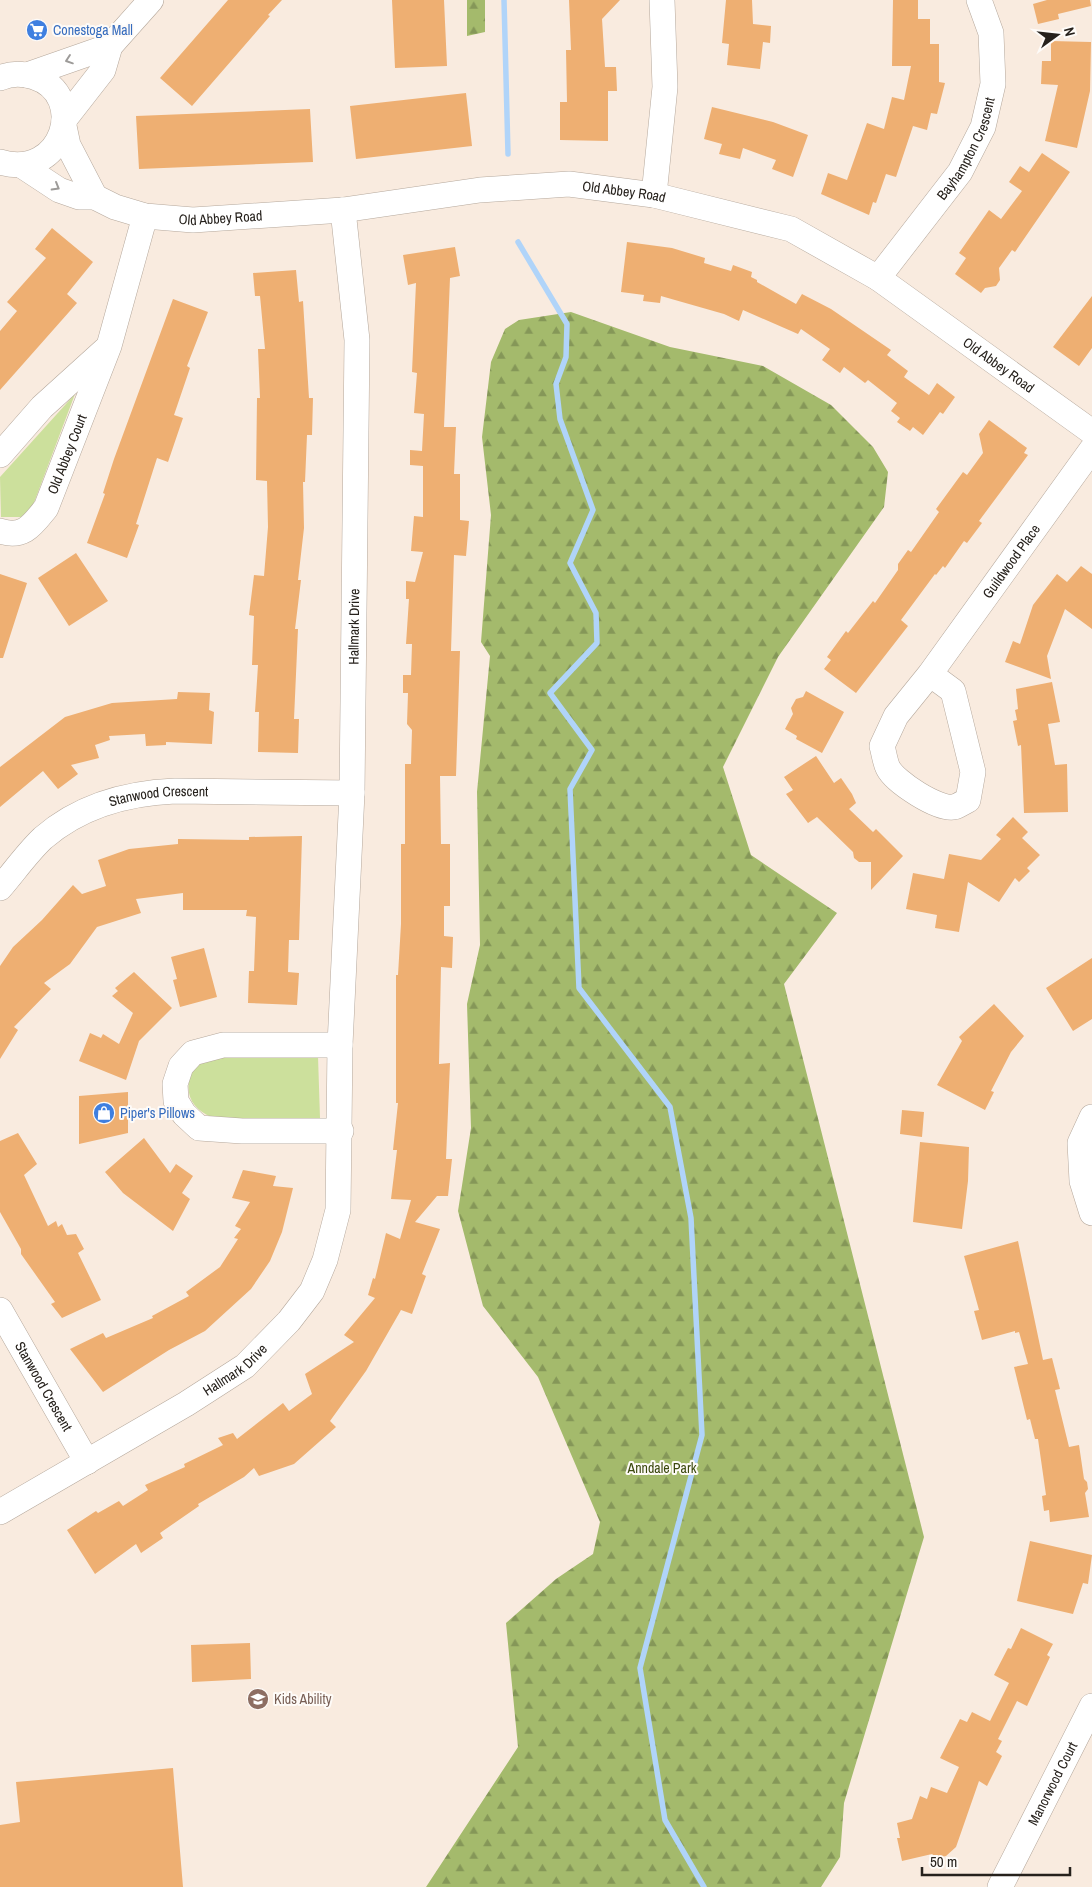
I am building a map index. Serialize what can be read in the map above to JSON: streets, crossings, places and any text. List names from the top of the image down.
{
  "streets": {
    "street": [
      "Bayhampton Crescent",
      "Old Abbey Road",
      "Old Abbey Court",
      "Guildwood Place",
      "Hallmark Drive",
      "Stanwood Crescent",
      "Manorwood Court"
    ]
  },
  "crossings": [
    ["Bayhampton Crescent", "Old Abbey Road"],
    ["Old Abbey Road", "Old Abbey Court"],
    ["Old Abbey Road", "Hallmark Drive"],
    ["Hallmark Drive", "Stanwood Crescent"]
  ],
  "parks": ["Anndale Park"],
  "places": {
    "supermarket": ["Conestoga Mall"],
    "shop": ["Piper's Pillows"],
    "school or university": ["Kids Ability"]
  },
  "scale_bar": "50 m",
  "north": "right"
}
